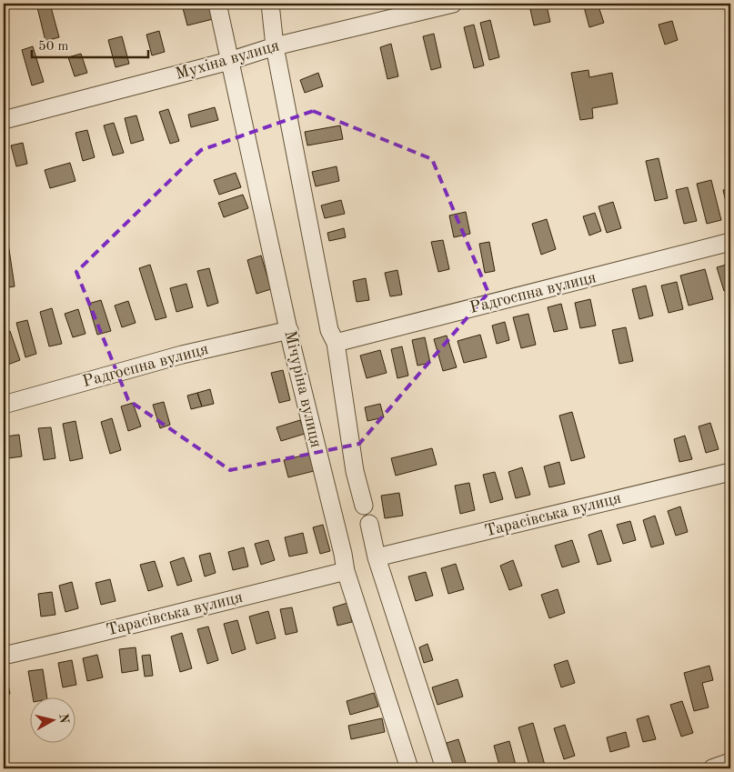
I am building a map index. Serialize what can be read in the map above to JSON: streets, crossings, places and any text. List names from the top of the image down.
{
  "streets": {
    "street": [
      "Мухіна вулиця",
      "Радгоспна вулиця",
      "Мічуріна вулиця",
      "Тарасівська вулиця"
    ]
  },
  "crossings": [
    ["Мухіна вулиця", "Мічуріна вулиця"],
    ["Радгоспна вулиця", "Мічуріна вулиця"],
    ["Мічуріна вулиця", "Тарасівська вулиця"]
  ],
  "scale_bar": "50 m",
  "north": "right"
}
